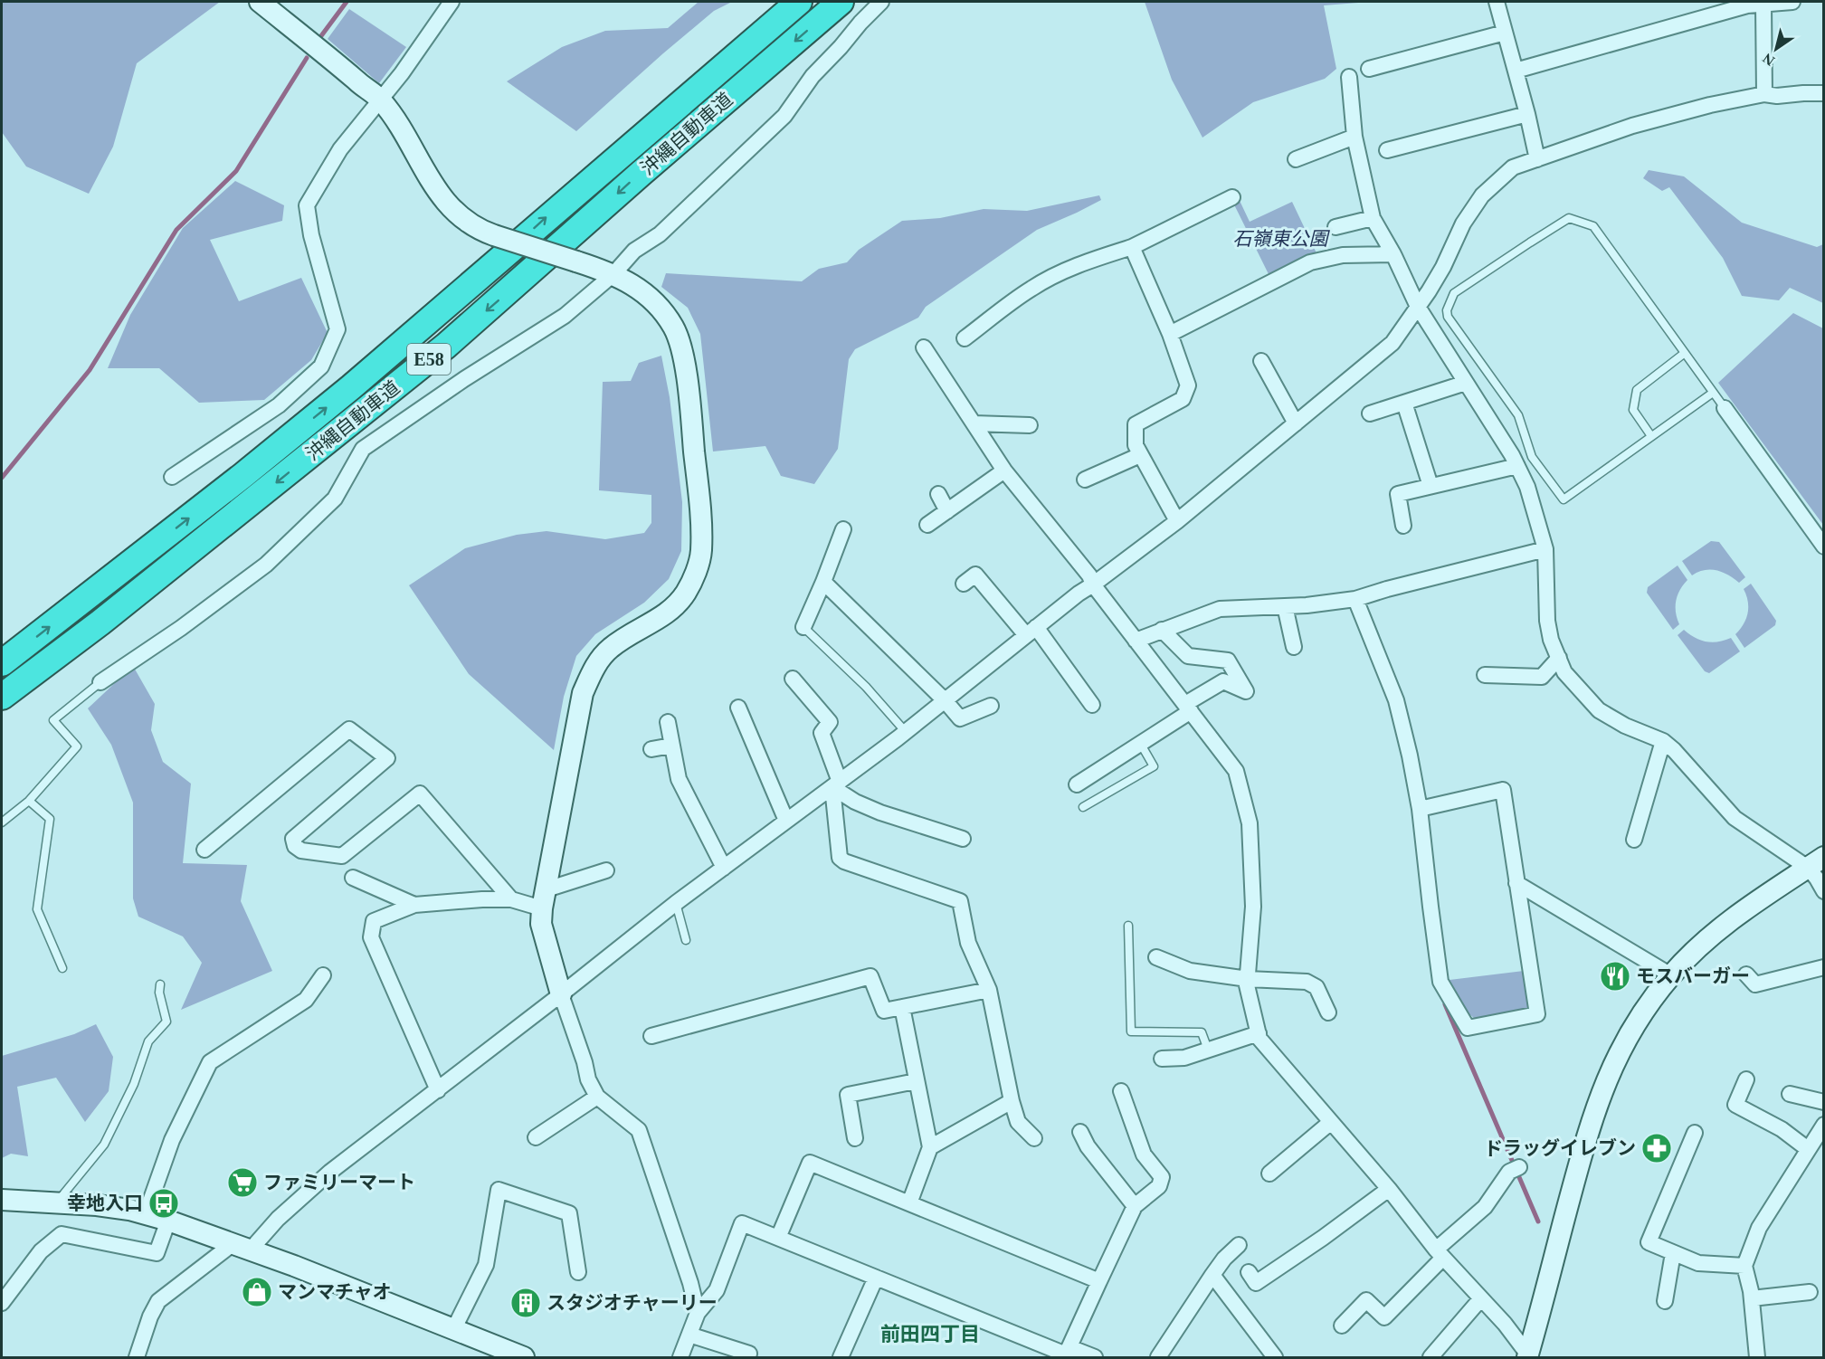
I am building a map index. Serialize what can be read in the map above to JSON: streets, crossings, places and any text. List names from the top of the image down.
{
  "streets": {
    "highway": ["沖縄自動車道", "E58"]
  },
  "districts": ["前田四丁目"],
  "parks": ["石嶺東公園"],
  "places": {
    "restaurant": ["モスバーガー"],
    "pharmacy": ["ドラッグイレブン"],
    "supermarket": ["ファミリーマート"],
    "bus stop": ["幸地入口"],
    "shop": ["マンマチャオ"],
    "building": ["スタジオチャーリー"]
  },
  "north": "bottom left"
}
